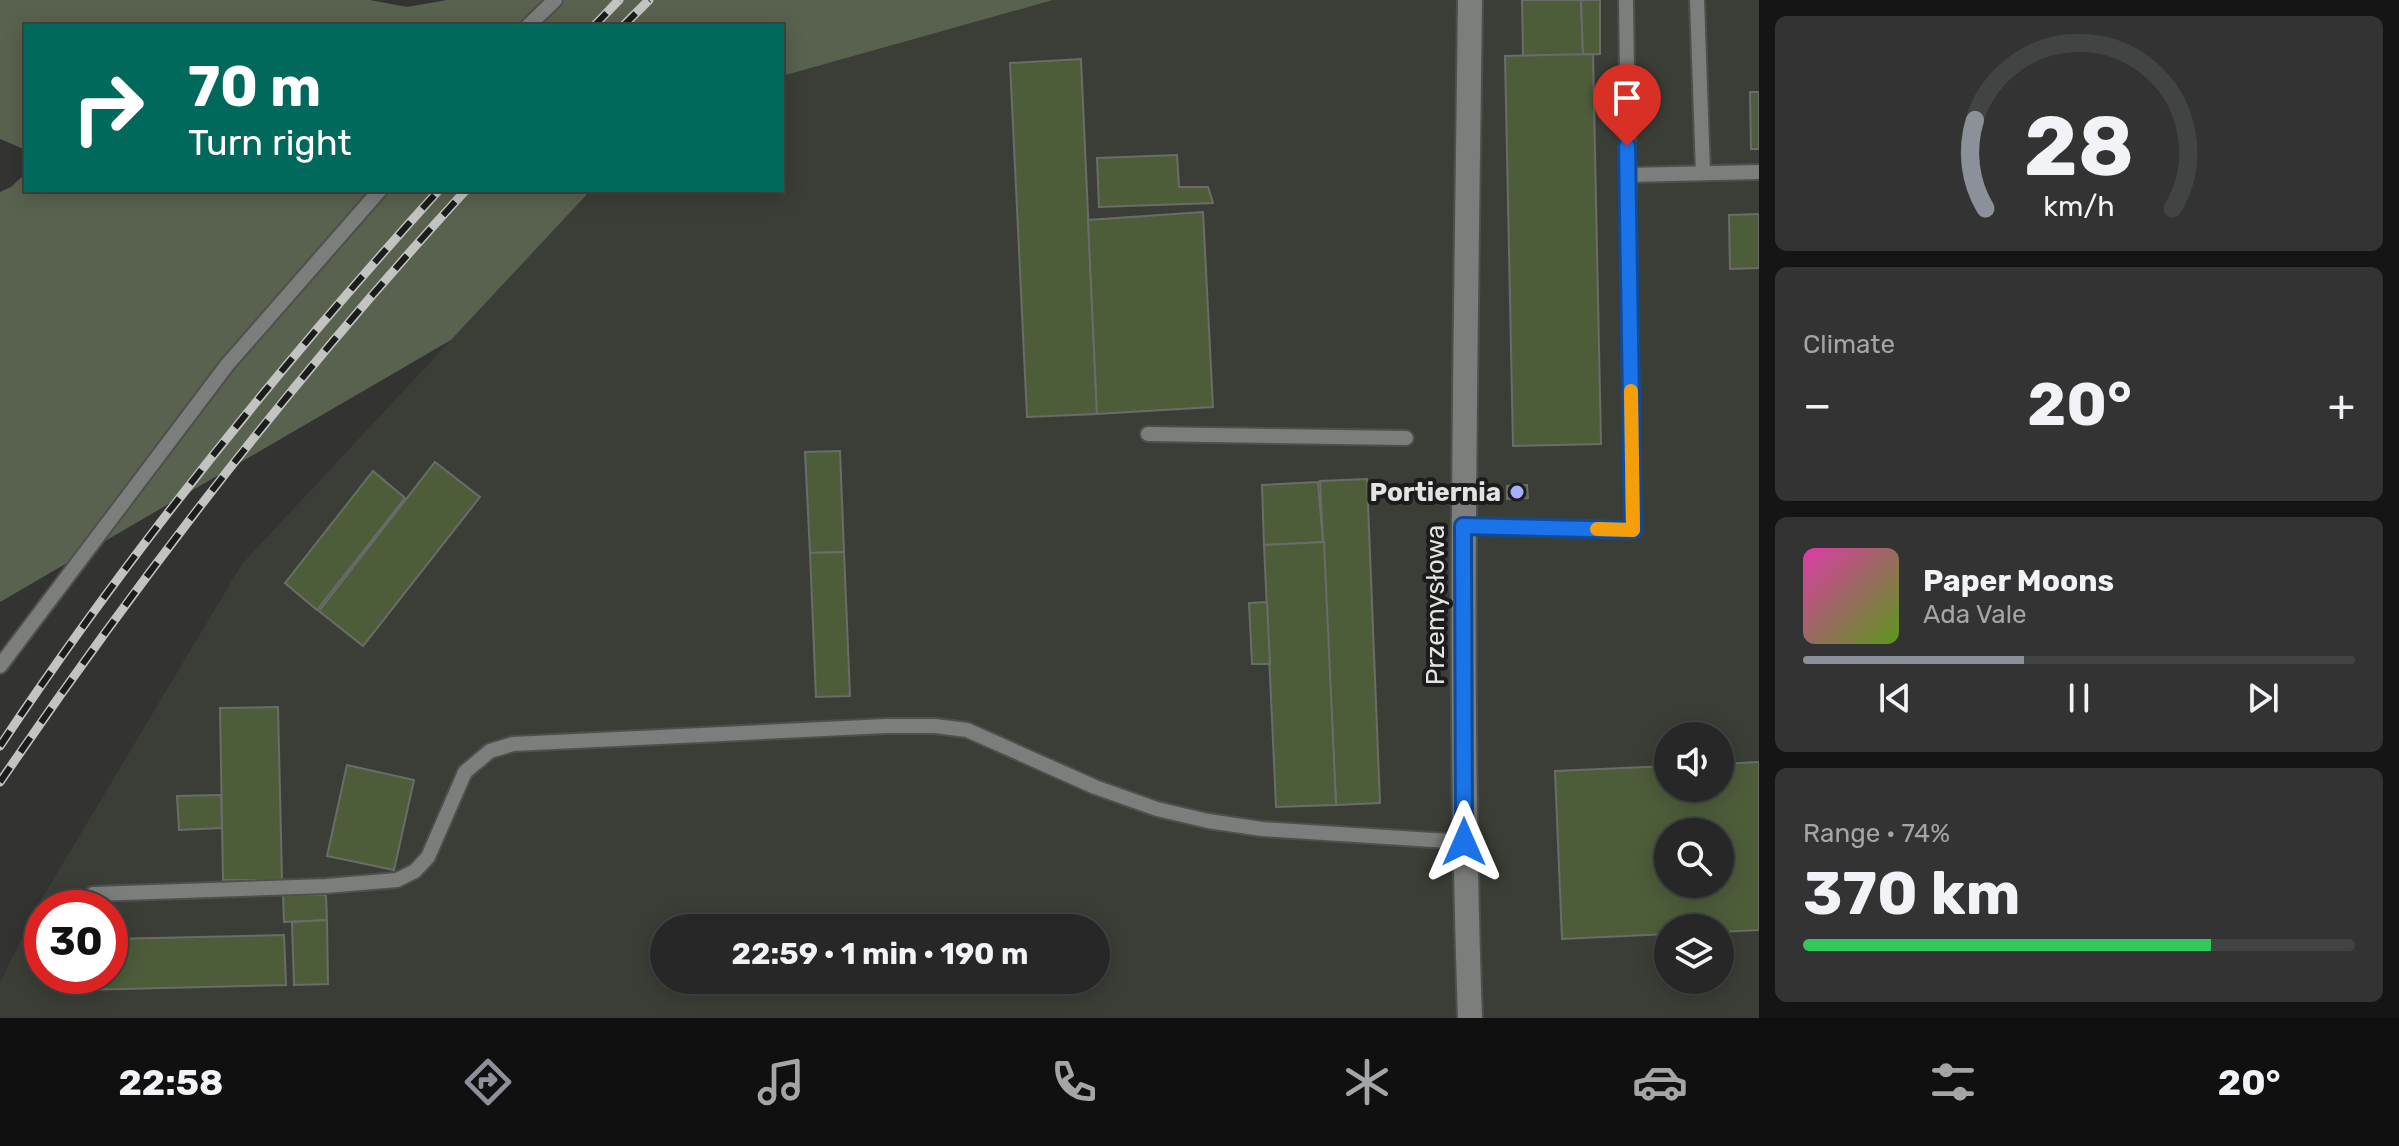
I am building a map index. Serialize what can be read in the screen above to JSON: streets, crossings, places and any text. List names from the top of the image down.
{
  "streets": {
    "street": ["Przemysłowa"]
  },
  "places": ["Portiernia"],
  "page": {
    "turn": ["70 m", "Turn right"],
    "tile": [
      "Climate",
      ["Range · 74%", "370 km"]
    ],
    "heat": ["−", "20°", "+"],
    "song": ["Paper Moons", "Ada Vale"],
    "limit": "30",
    "trip": "22:59 · 1 min · 190 m",
    "tabs": ["22:58", "20°"],
    "gauge": ["28", "km/h"]
  }
}
